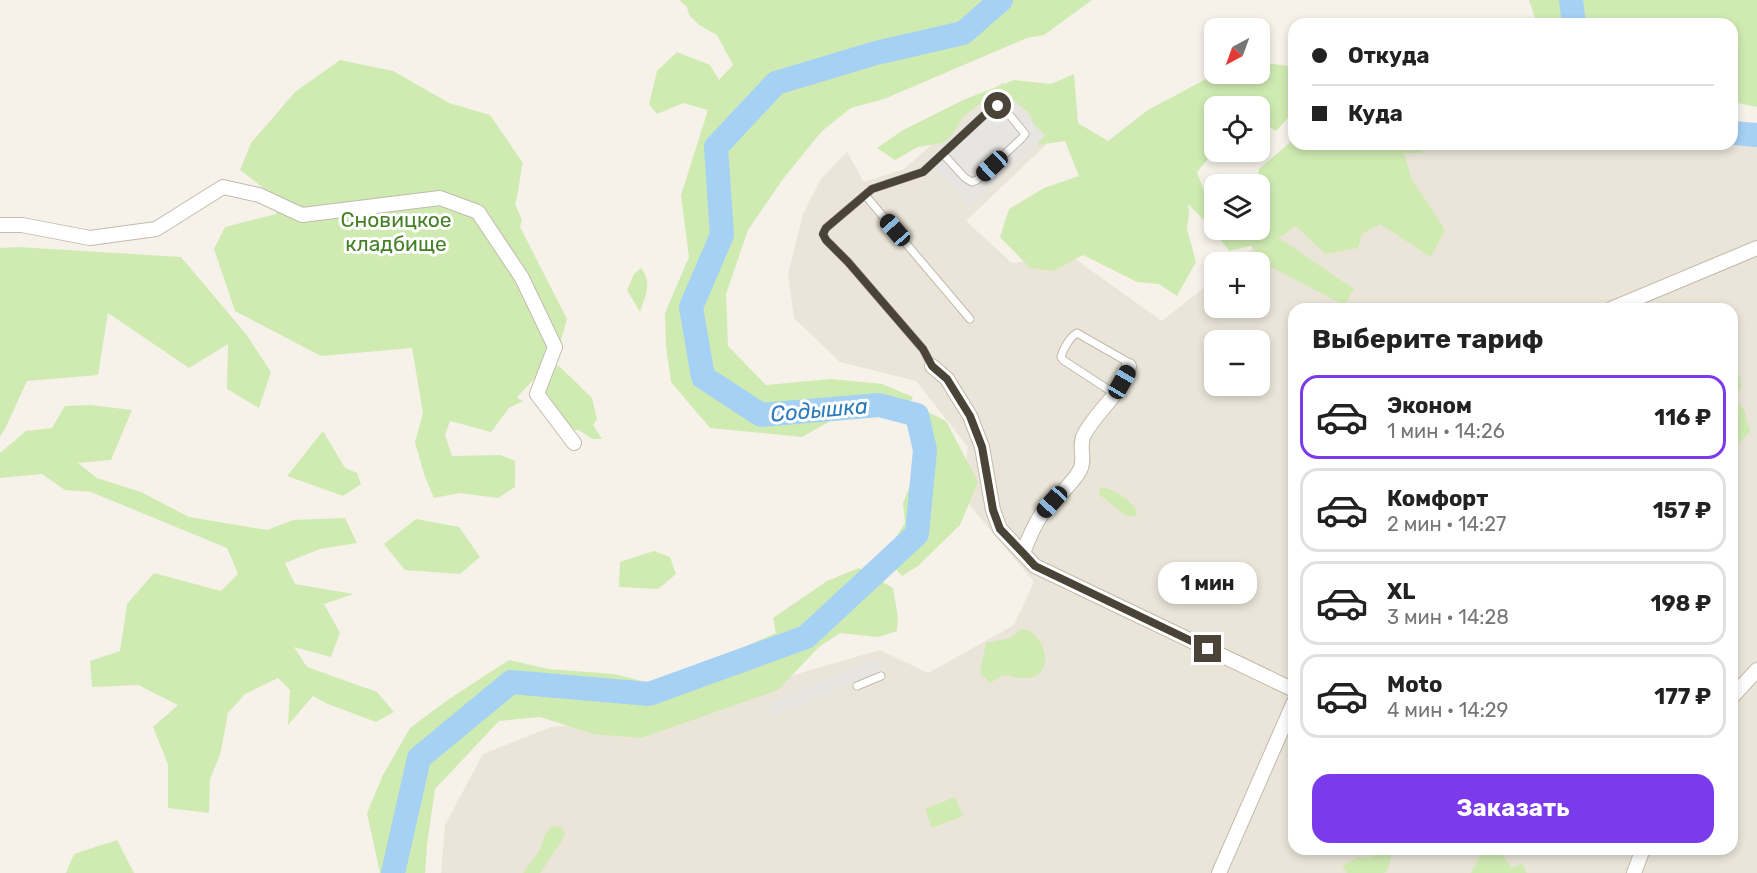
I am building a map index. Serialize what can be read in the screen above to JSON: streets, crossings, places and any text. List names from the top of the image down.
{
  "water": ["Содышка"],
  "parks": ["Сновицкое кладбище"],
  "north": "bottom left",
  "page": {
    "map_buttons": ["+", "−"],
    "banner": ["Откуда", "Куда"],
    "heading": "Выберите тариф",
    "list": [
      {
        "name": "Эконом",
        "note": "1 мин · 14:26",
        "value": "116 ₽"
      },
      {
        "name": "Комфорт",
        "note": "2 мин · 14:27",
        "value": "157 ₽"
      },
      {
        "name": "XL",
        "note": "3 мин · 14:28",
        "value": "198 ₽"
      },
      {
        "name": "Moto",
        "note": "4 мин · 14:29",
        "value": "177 ₽"
      }
    ],
    "bubble": "1 мин",
    "buttons": "Заказать"
  }
}
